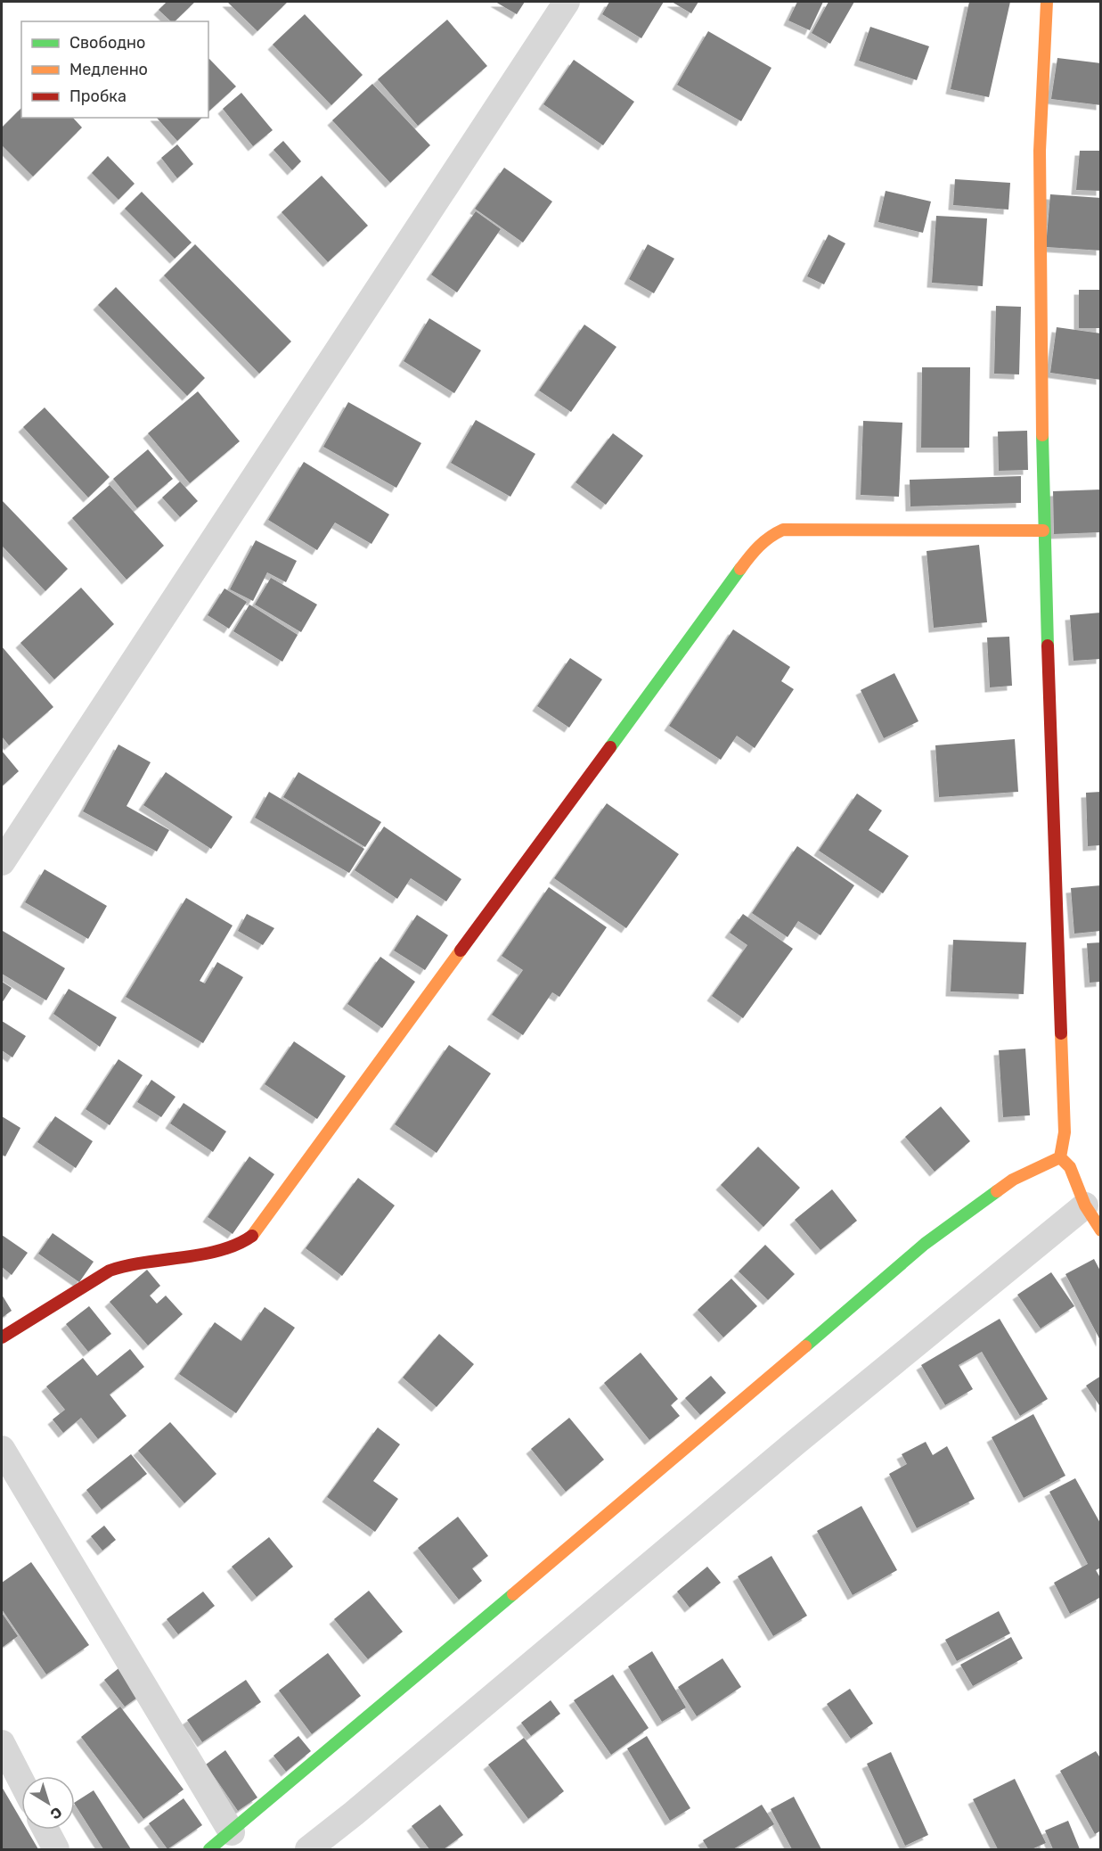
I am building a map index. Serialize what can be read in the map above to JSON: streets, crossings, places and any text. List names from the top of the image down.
{
  "legend": ["Свободно", "Медленно", "Пробка"],
  "north": "bottom right"
}
